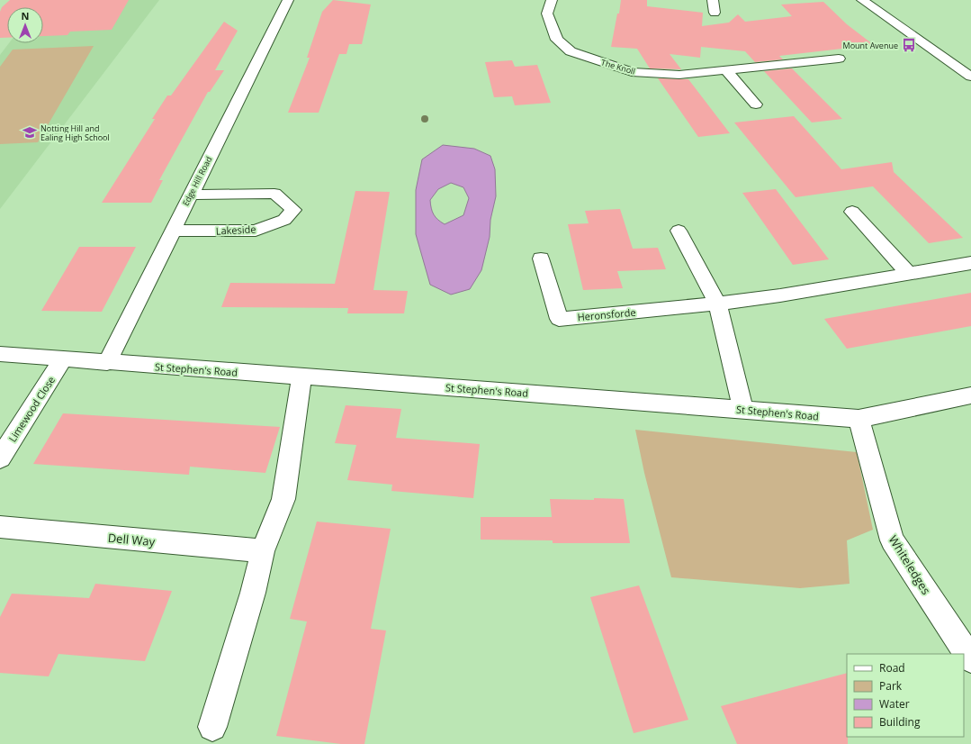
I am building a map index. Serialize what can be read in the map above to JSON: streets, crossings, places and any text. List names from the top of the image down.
{
  "streets": {
    "street": [
      "The Knoll",
      "Edge Hill Road",
      "Lakeside",
      "Heronsforde",
      "St Stephen's Road",
      "Limewood Close",
      "Dell Way",
      "Whiteledges"
    ]
  },
  "crossings": [
    ["Edge Hill Road", "Lakeside"],
    ["Edge Hill Road", "St Stephen's Road"],
    ["St Stephen's Road", "Limewood Close"],
    ["St Stephen's Road", "Whiteledges"]
  ],
  "places": {
    "bus stop": ["Mount Avenue"],
    "school or university": ["Notting Hill and Ealing High School"]
  },
  "legend": [
    "Road",
    "Park",
    "Water",
    "Building"
  ],
  "north": "top"
}
